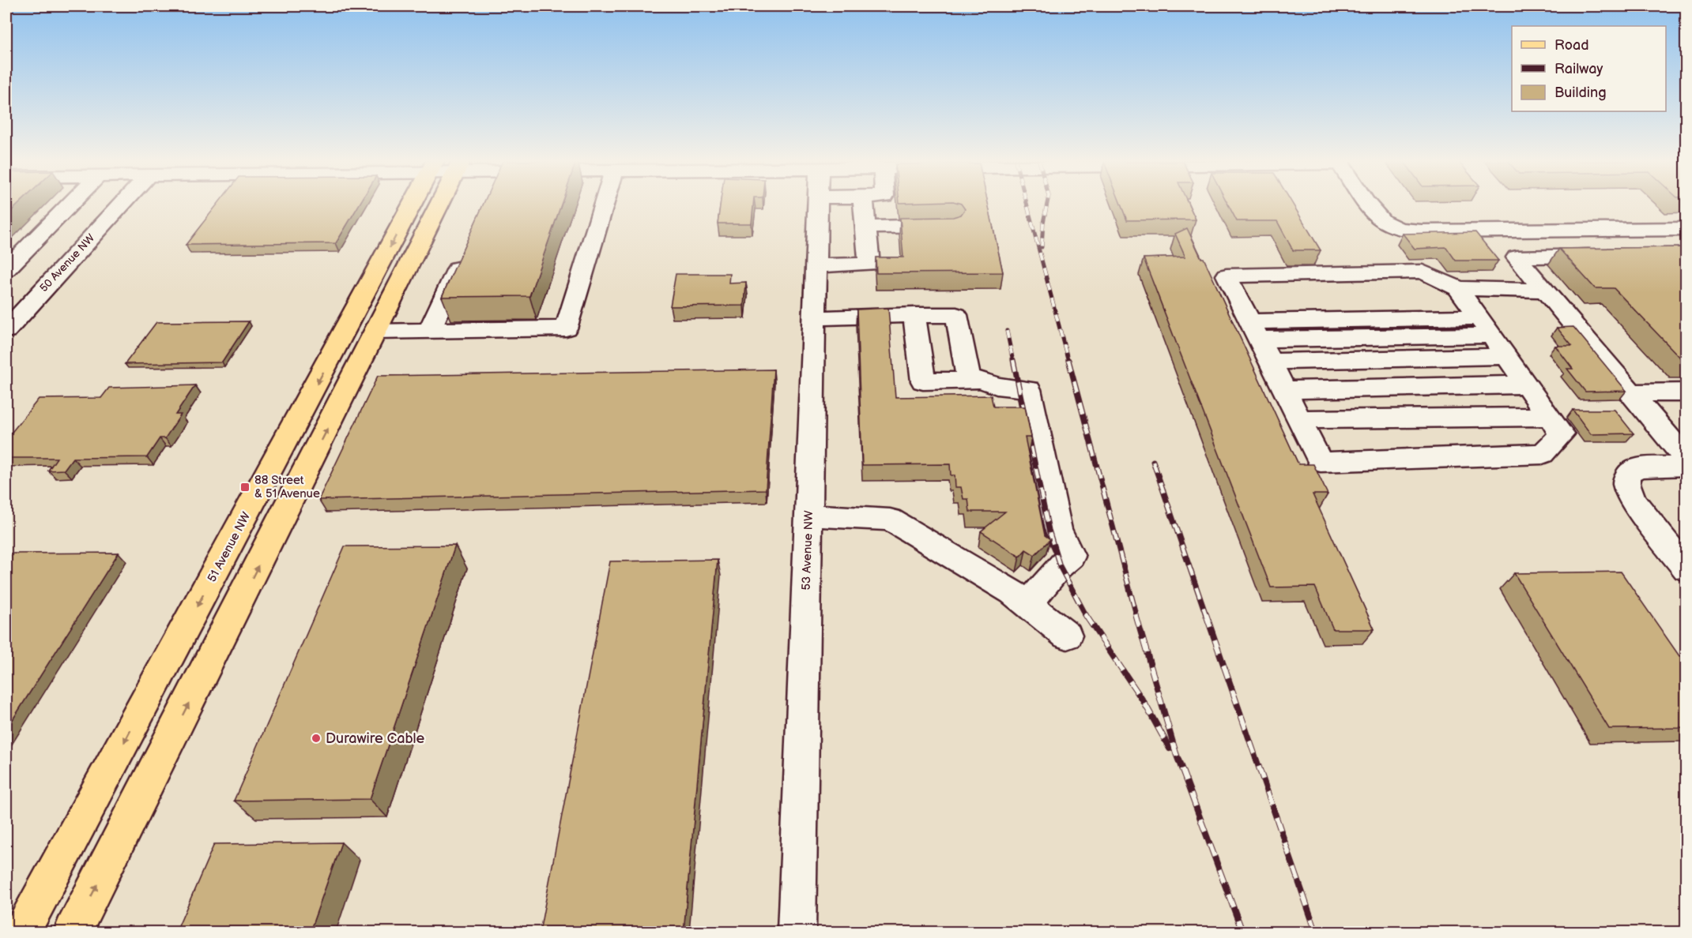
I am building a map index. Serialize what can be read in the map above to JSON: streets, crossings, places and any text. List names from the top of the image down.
{
  "streets": {
    "main road": ["51 Avenue NW"],
    "street": ["50 Avenue NW", "53 Avenue NW"]
  },
  "places": {
    "transit": ["88 Street & 51 Avenue"],
    "other": ["Durawire Cable"]
  },
  "legend": ["Road", "Railway", "Building"]
}
